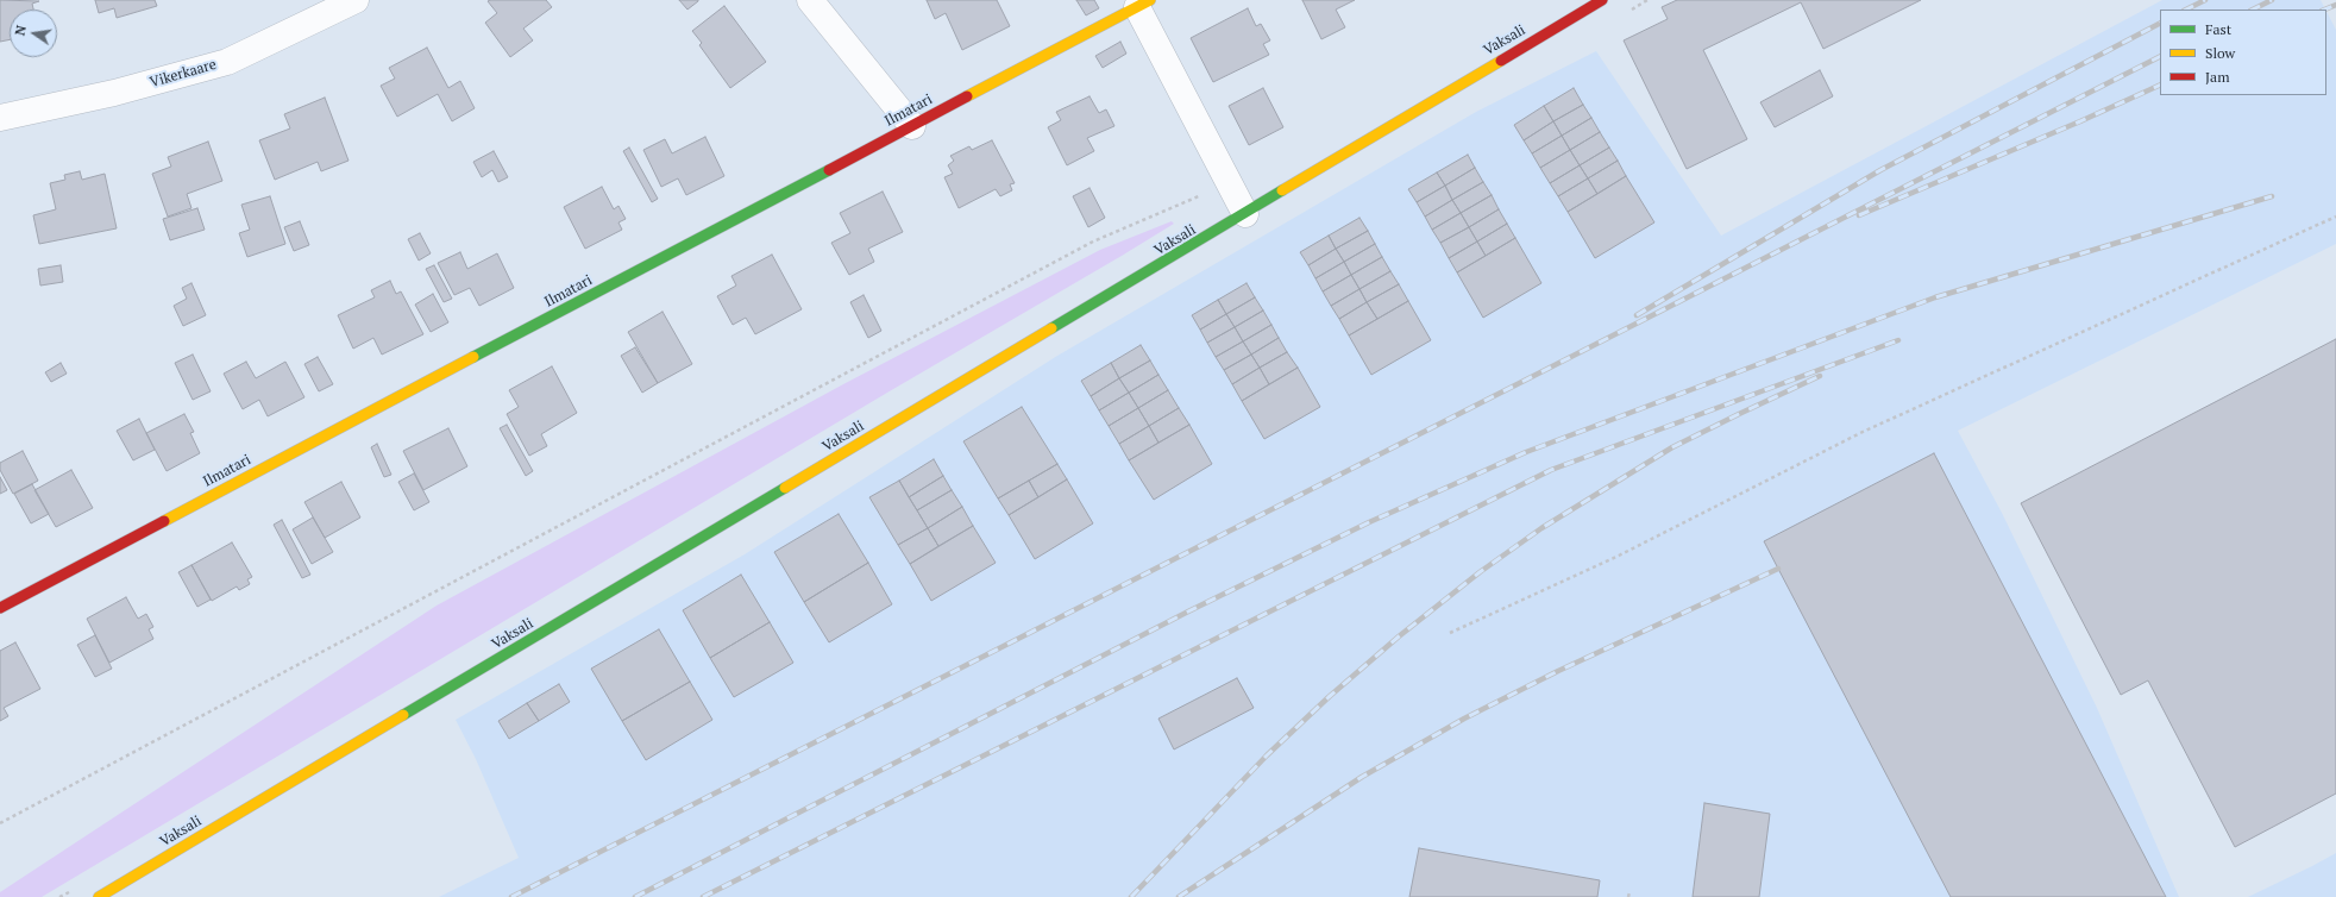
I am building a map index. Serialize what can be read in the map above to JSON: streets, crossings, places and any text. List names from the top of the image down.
{
  "streets": {
    "street": ["Vaksali", "Vikerkaare", "Ilmatari"]
  },
  "legend": ["Fast", "Slow", "Jam"],
  "north": "left"
}
